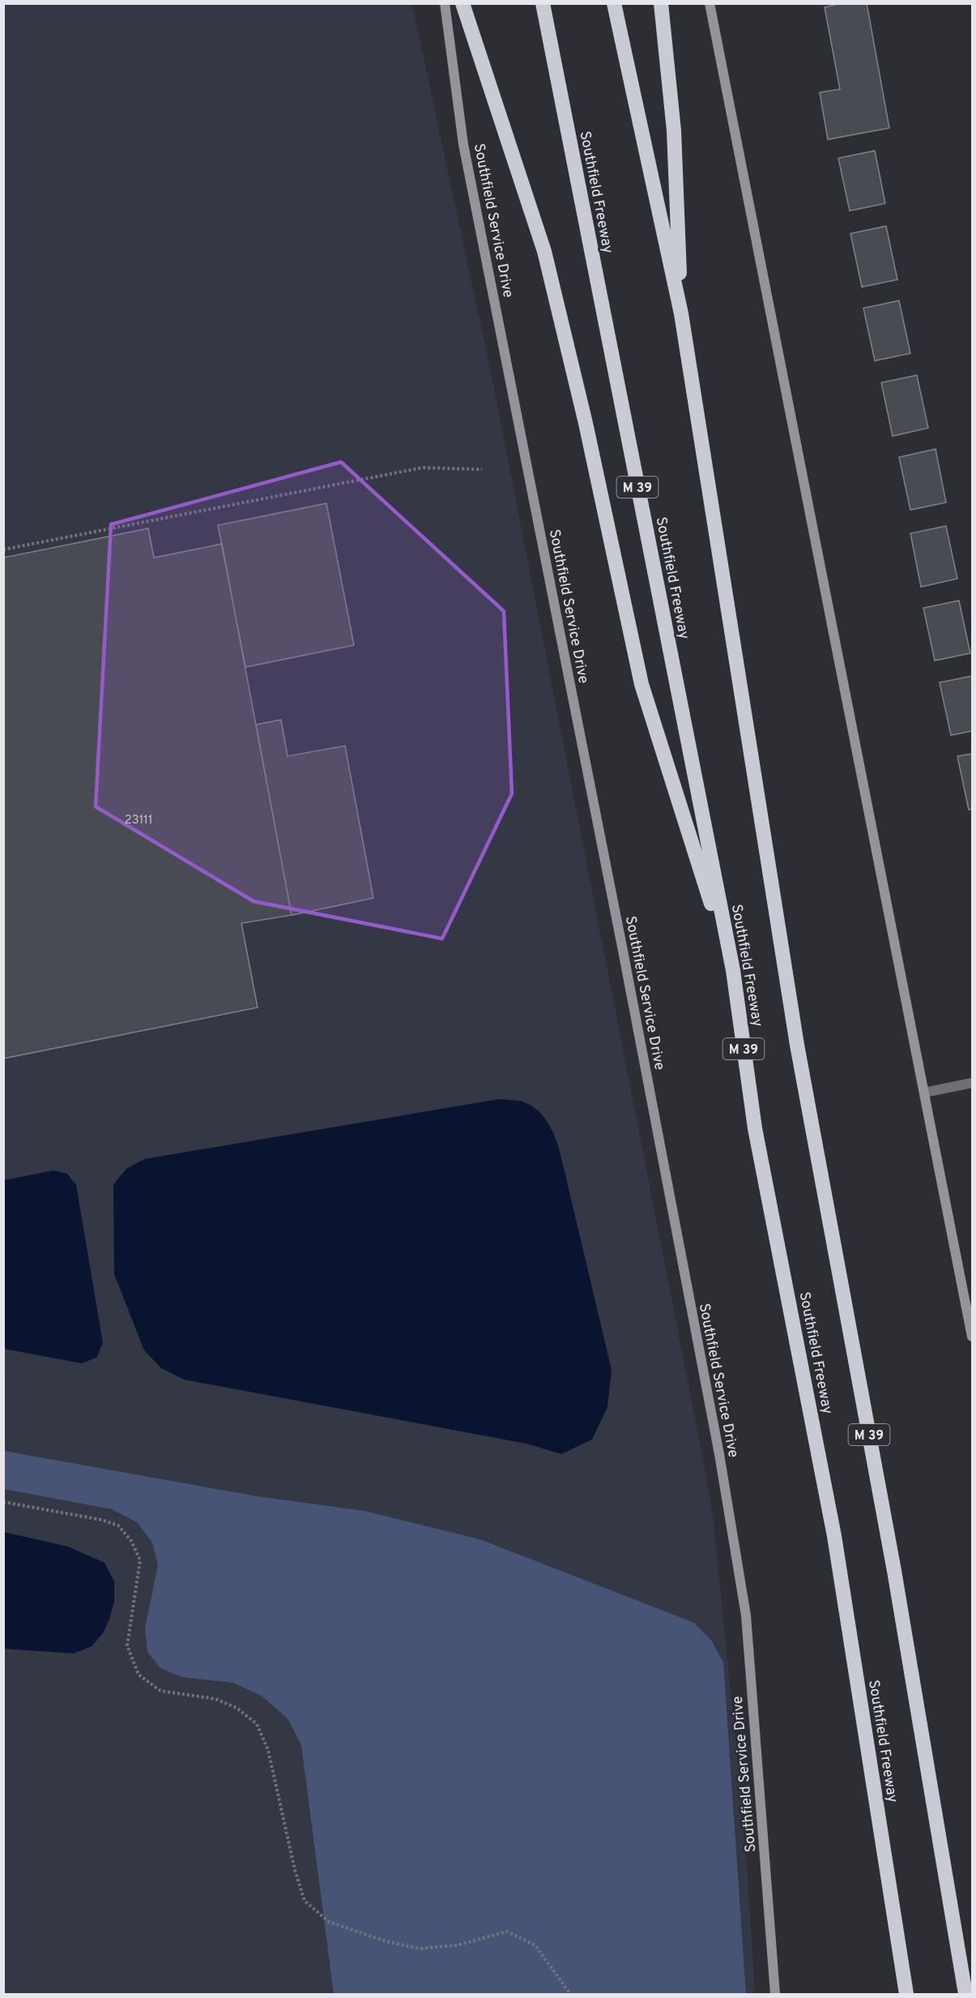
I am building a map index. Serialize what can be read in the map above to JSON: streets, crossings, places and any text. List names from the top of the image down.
{
  "streets": {
    "highway": ["Southfield Freeway", "M 39"],
    "main road": ["Southfield Service Drive"]
  },
  "house_numbers": ["23111"]
}
